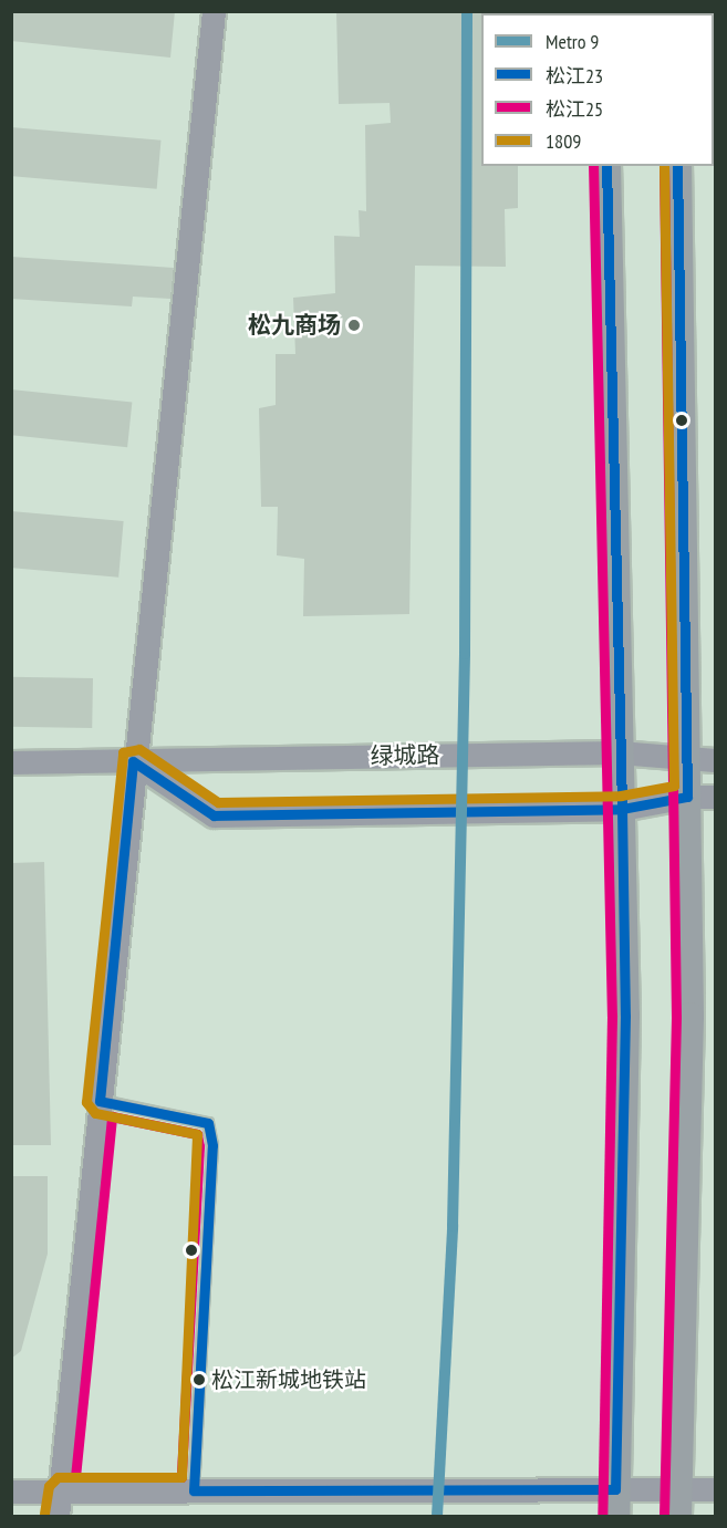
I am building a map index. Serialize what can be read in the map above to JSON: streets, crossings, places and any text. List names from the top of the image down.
{
  "streets": {
    "street": ["绿城路"]
  },
  "places": ["松九商场", "松江新城地铁站"],
  "lines": [
    "metro line 9",
    "transit line 松江23",
    "transit line 松江25",
    "transit line 1809"
  ],
  "legend": [
    "Metro 9",
    "松江23",
    "松江25",
    "1809"
  ]
}
